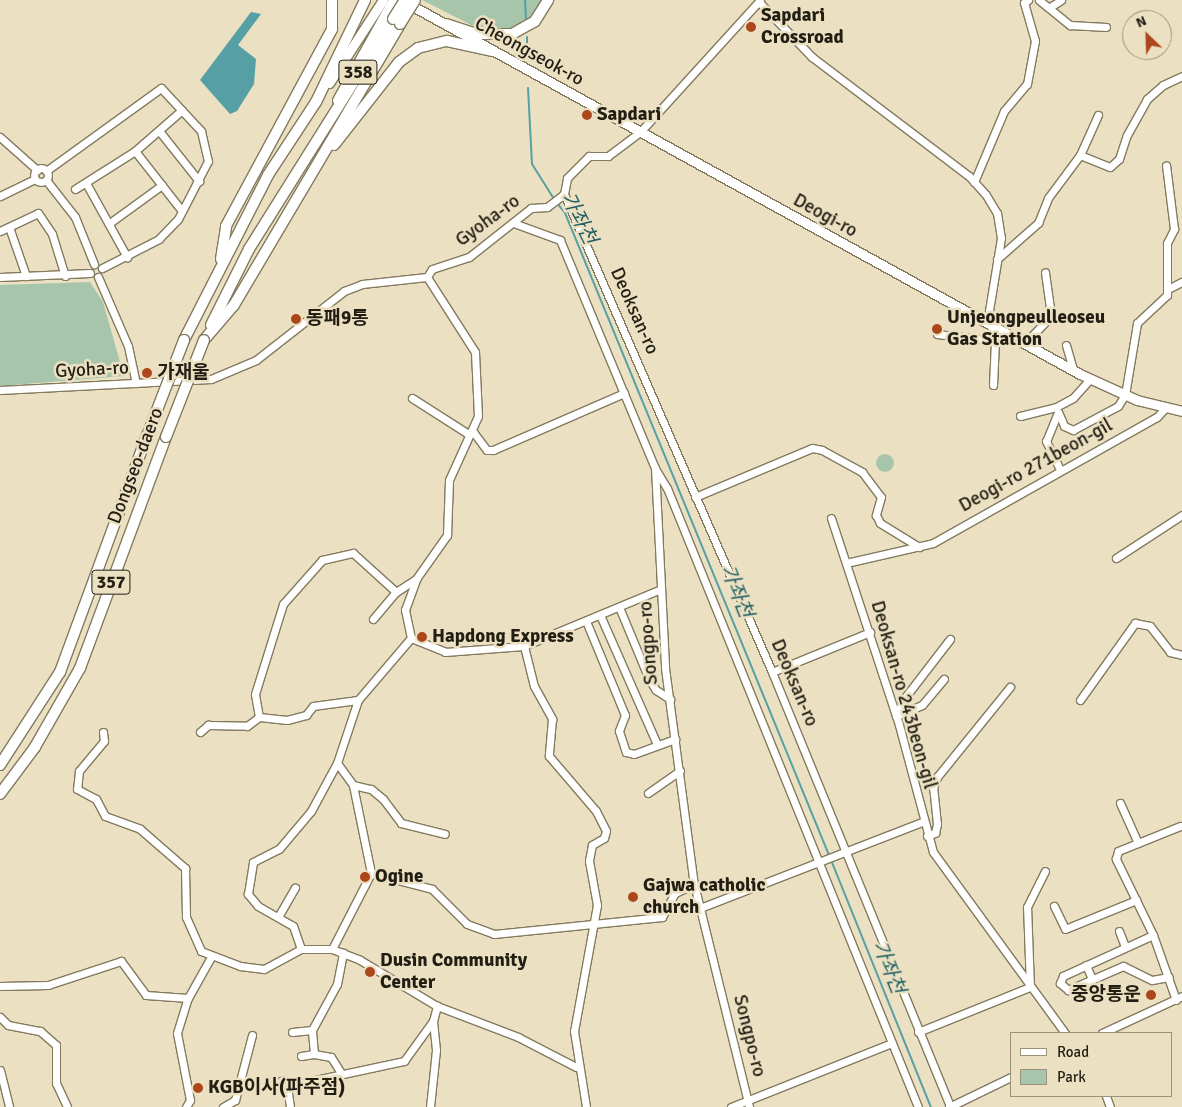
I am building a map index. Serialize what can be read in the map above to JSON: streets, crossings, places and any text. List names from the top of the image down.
{
  "streets": {
    "highway": ["358", "Dongseo-daero", "357"],
    "main road": ["Cheongseok-ro", "Deogi-ro"],
    "street": [
      "Gyoha-ro",
      "Deoksan-ro",
      "Deogi-ro 271beon-gil",
      "Songpo-ro",
      "Deoksan-ro 243beon-gil"
    ]
  },
  "crossings": [
    ["Cheongseok-ro", "Deogi-ro"],
    ["Cheongseok-ro", "Dongseo-daero"],
    ["358", "357"],
    ["Deogi-ro", "Deogi-ro 271beon-gil"],
    ["Gyoha-ro", "Deoksan-ro"],
    ["Gyoha-ro", "Songpo-ro"],
    ["Dongseo-daero", "357"],
    ["Deogi-ro 271beon-gil", "Deoksan-ro 243beon-gil"]
  ],
  "water": ["가좌천"],
  "places": [
    "Sapdari Crossroad",
    "Sapdari",
    "동패9통",
    "Unjeongpeulleoseu Gas Station",
    "가재울",
    "Hapdong Express",
    "Ogine",
    "Gajwa catholic church",
    "Dusin Community Center",
    "중앙통운",
    "KGB이사(파주점)"
  ],
  "legend": ["Road", "Park"],
  "north": "top left"
}
